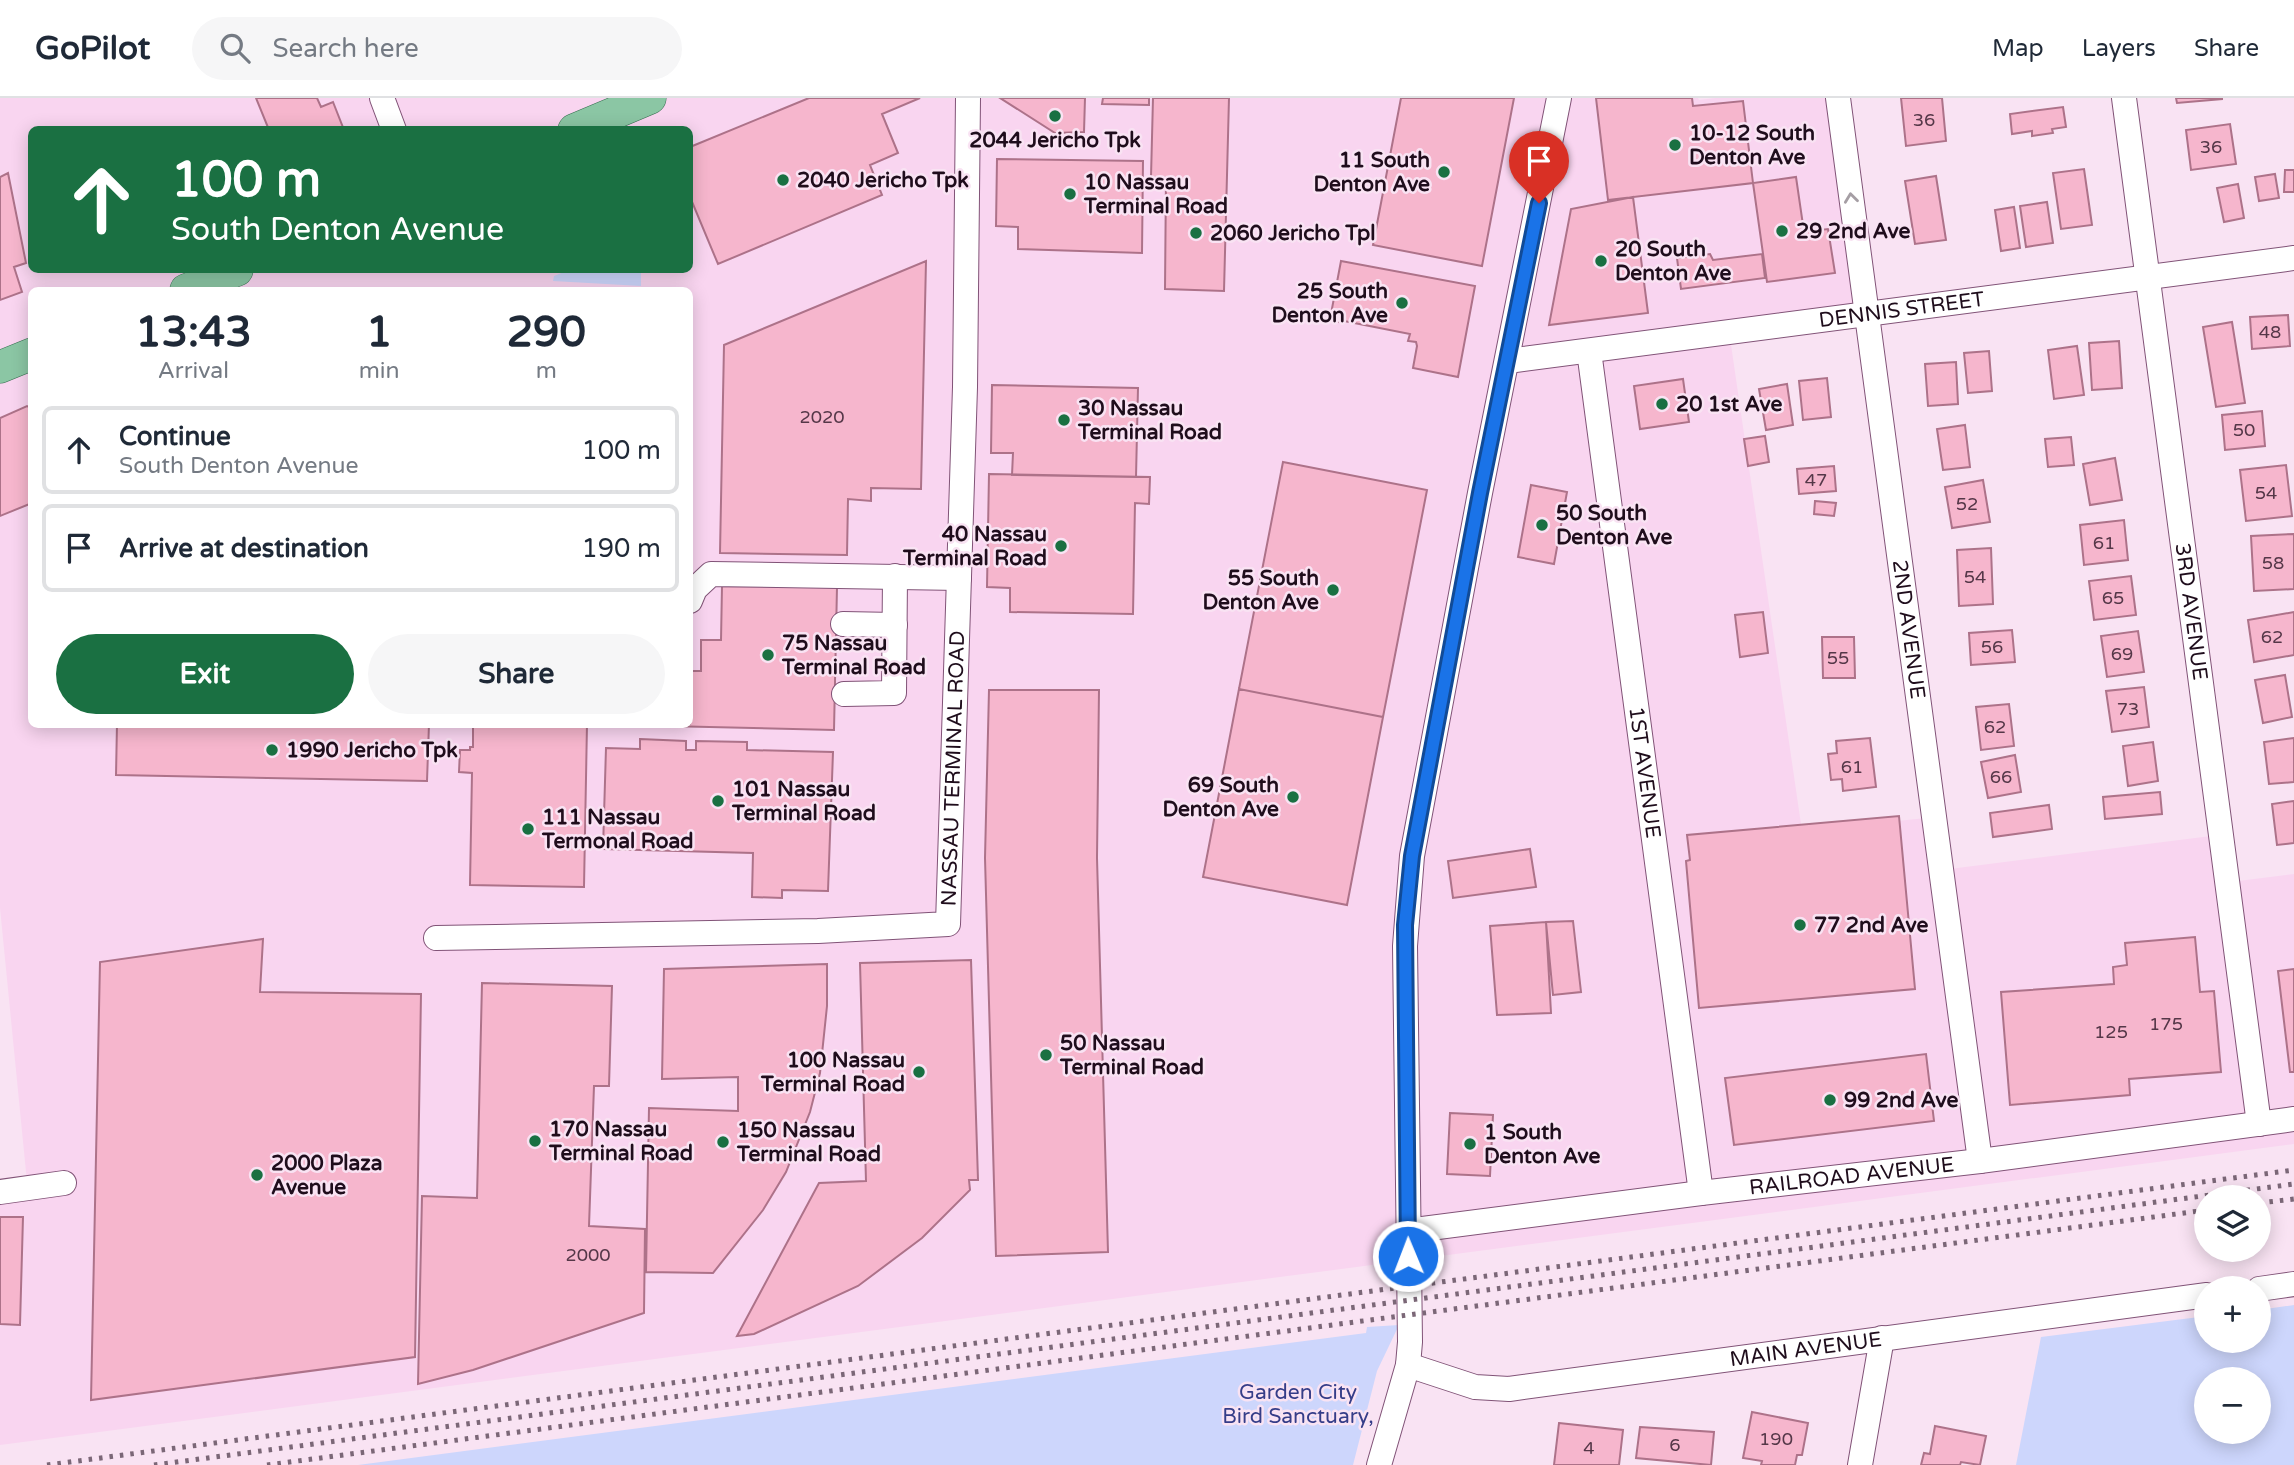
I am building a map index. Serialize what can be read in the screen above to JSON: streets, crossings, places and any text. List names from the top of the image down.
{
  "streets": {
    "street": [
      "DENNIS STREET",
      "3RD AVENUE",
      "2ND AVENUE",
      "NASSAU TERMINAL ROAD",
      "1ST AVENUE",
      "RAILROAD AVENUE",
      "MAIN AVENUE"
    ]
  },
  "crossings": [
    ["DENNIS STREET", "3RD AVENUE"],
    ["DENNIS STREET", "2ND AVENUE"],
    ["DENNIS STREET", "1ST AVENUE"],
    ["3RD AVENUE", "RAILROAD AVENUE"],
    ["2ND AVENUE", "RAILROAD AVENUE"],
    ["1ST AVENUE", "RAILROAD AVENUE"]
  ],
  "parks": ["Garden City Bird Sanctuary,"],
  "places": [
    "2044 Jericho Tpk",
    "10-12 South Denton Ave",
    "11 South Denton Ave",
    "2040 Jericho Tpk",
    "10 Nassau Terminal Road",
    "29 2nd Ave",
    "2060 Jericho Tpl",
    "20 South Denton Ave",
    "25 South Denton Ave",
    "20 1st Ave",
    "30 Nassau Terminal Road",
    "50 South Denton Ave",
    "40 Nassau Terminal Road",
    "55 South Denton Ave",
    "75 Nassau Terminal Road",
    "1990 Jericho Tpk",
    "69 South Denton Ave",
    "101 Nassau Terminal Road",
    "111 Nassau Termonal Road",
    "77 2nd Ave",
    "50 Nassau Terminal Road",
    "100 Nassau Terminal Road",
    "99 2nd Ave",
    "170 Nassau Terminal Road",
    "150 Nassau Terminal Road",
    "1 South Denton Ave",
    "2000 Plaza Avenue"
  ],
  "house_numbers": [
    "36",
    "36",
    "48",
    "2020",
    "50",
    "47",
    "54",
    "52",
    "61",
    "58",
    "54",
    "65",
    "62",
    "56",
    "69",
    "55",
    "73",
    "62",
    "61",
    "66",
    "175",
    "125",
    "2000",
    "190",
    "6",
    "4"
  ],
  "page": {
    "header": "GoPilot",
    "search": "Search here",
    "nav": ["Map", "Layers", "Share"],
    "turn": ["100 m", "South Denton Avenue"],
    "eta": [
      "13:43",
      "Arrival",
      "1",
      "min",
      "290",
      "m"
    ],
    "list": [
      {
        "name": "Continue",
        "note": "South Denton Avenue",
        "value": "100 m"
      },
      {
        "name": "Arrive at destination",
        "value": "190 m"
      }
    ],
    "buttons": ["Exit", "Share"],
    "map_buttons": ["+", "−"]
  }
}
